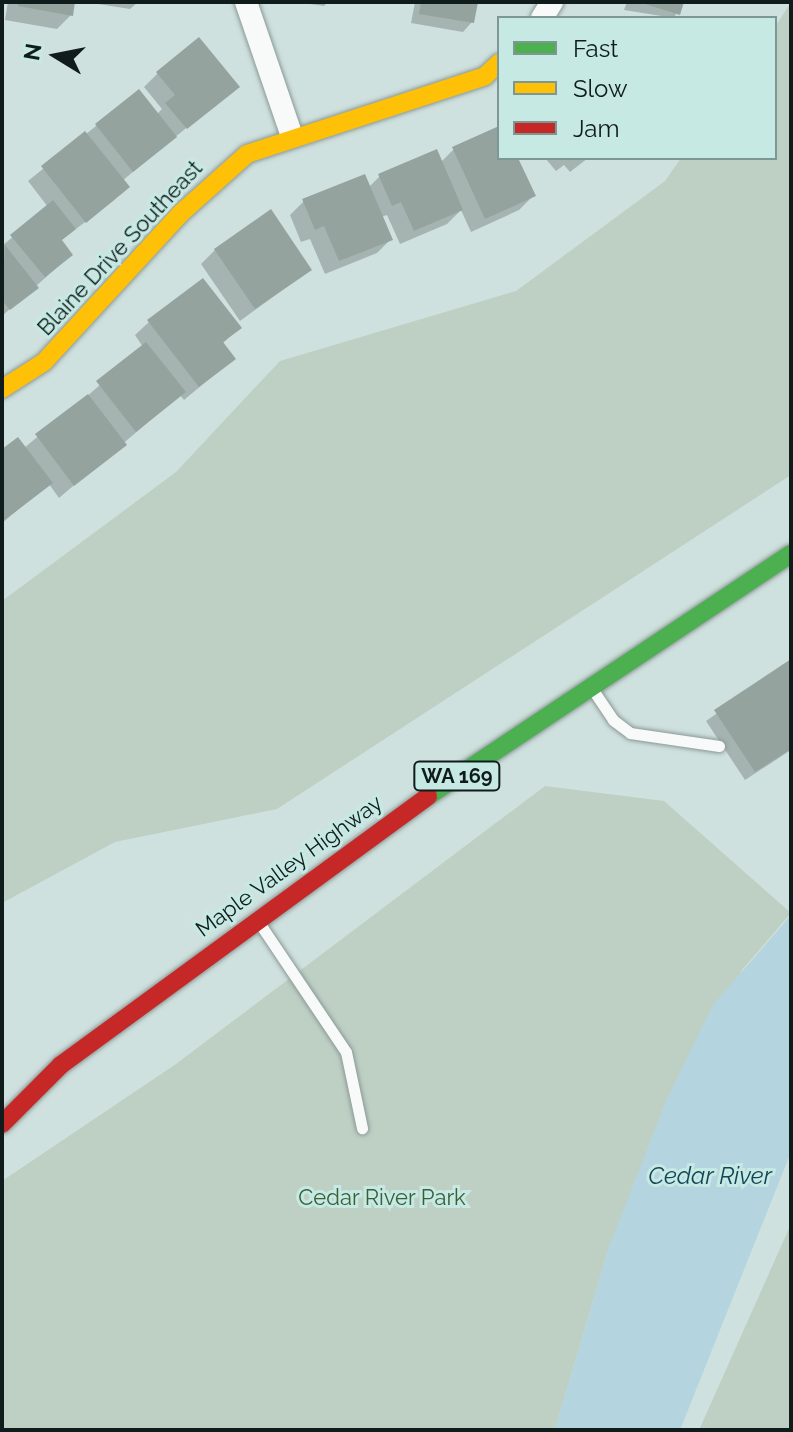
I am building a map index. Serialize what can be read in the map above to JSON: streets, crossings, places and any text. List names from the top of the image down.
{
  "streets": {
    "main road": ["Blaine Drive Southeast", "WA 169", "Maple Valley Highway"]
  },
  "water": ["Cedar River"],
  "parks": ["Cedar River Park"],
  "legend": ["Fast", "Slow", "Jam"],
  "north": "left"
}
